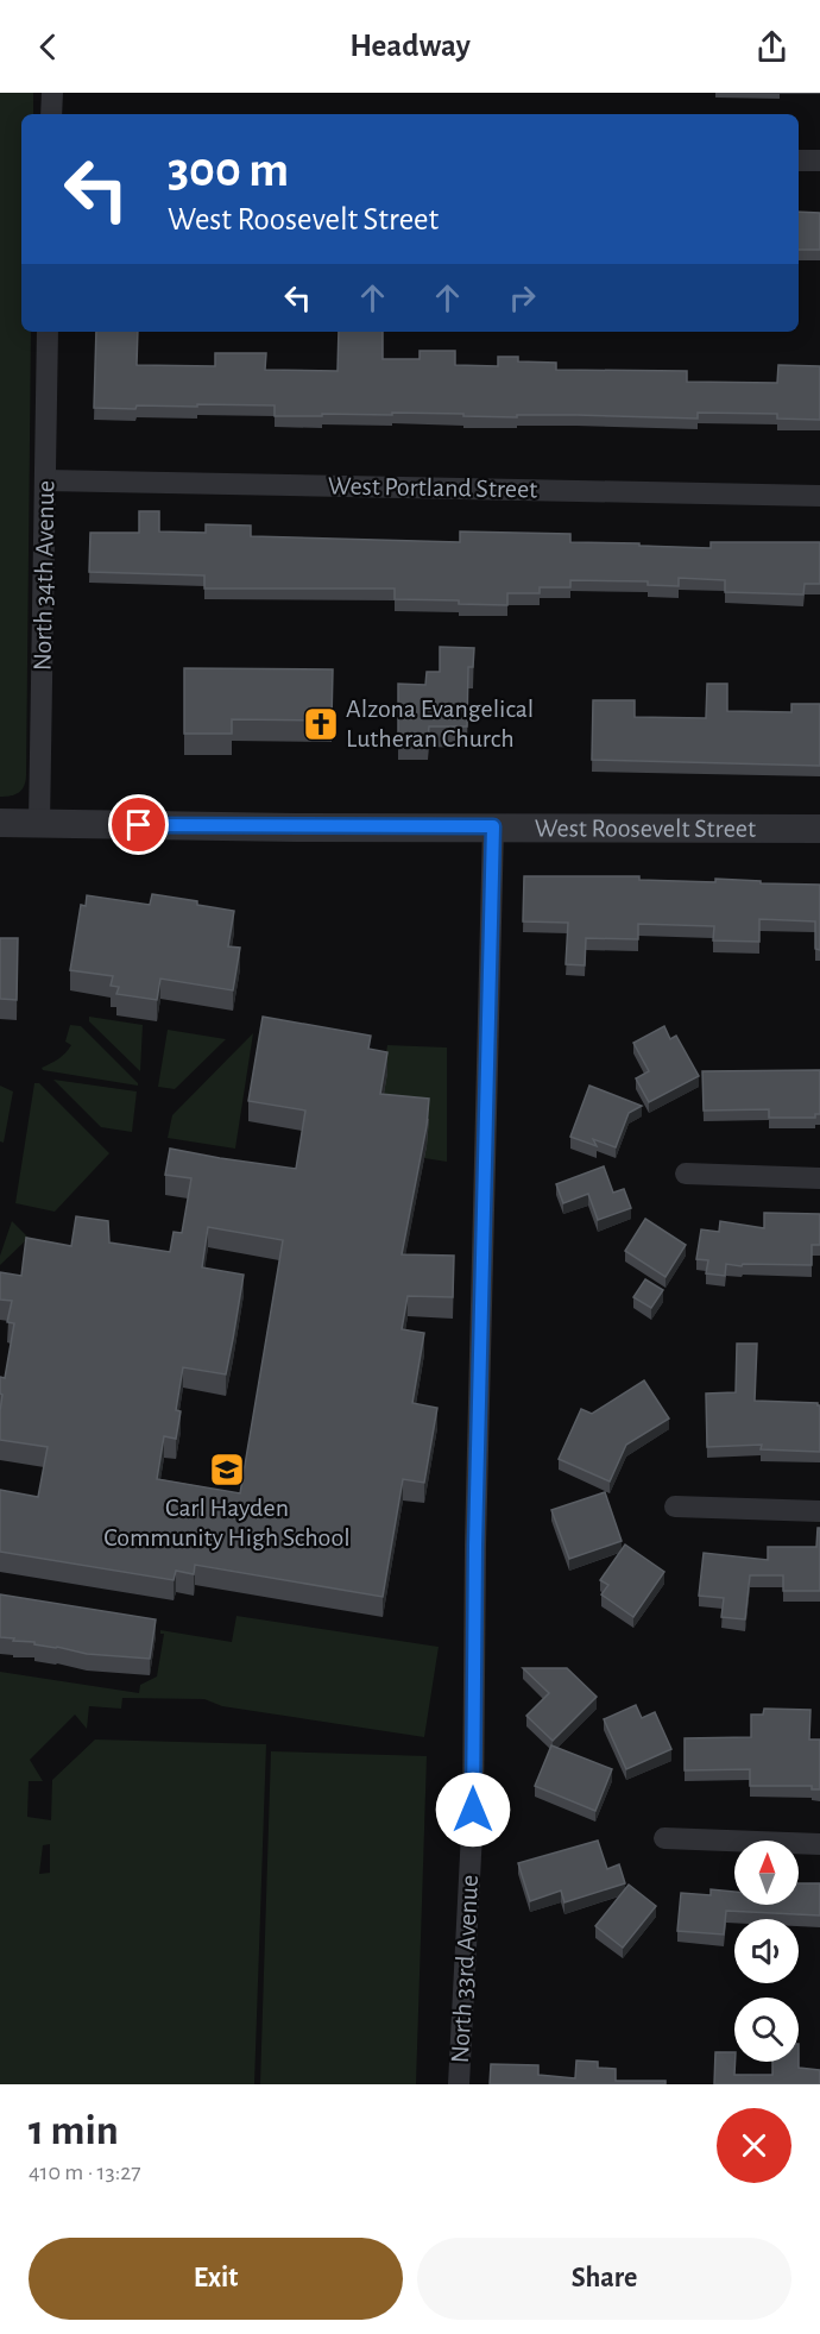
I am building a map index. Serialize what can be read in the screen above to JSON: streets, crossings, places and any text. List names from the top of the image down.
{
  "streets": {
    "street": [
      "West Portland Street",
      "North 34th Avenue",
      "West Roosevelt Street",
      "North 33rd Avenue"
    ]
  },
  "crossings": [
    ["West Portland Street", "North 34th Avenue"],
    ["North 34th Avenue", "West Roosevelt Street"],
    ["West Roosevelt Street", "North 33rd Avenue"]
  ],
  "places": {
    "church": ["Alzona Evangelical Lutheran Church"],
    "school or university": ["Carl Hayden Community High School"]
  },
  "north": "top",
  "page": {
    "header": "Headway",
    "turn": ["300 m", "West Roosevelt Street"],
    "heading": ["1 min", "410 m · 13:27"],
    "buttons": ["Exit", "Share"]
  }
}
